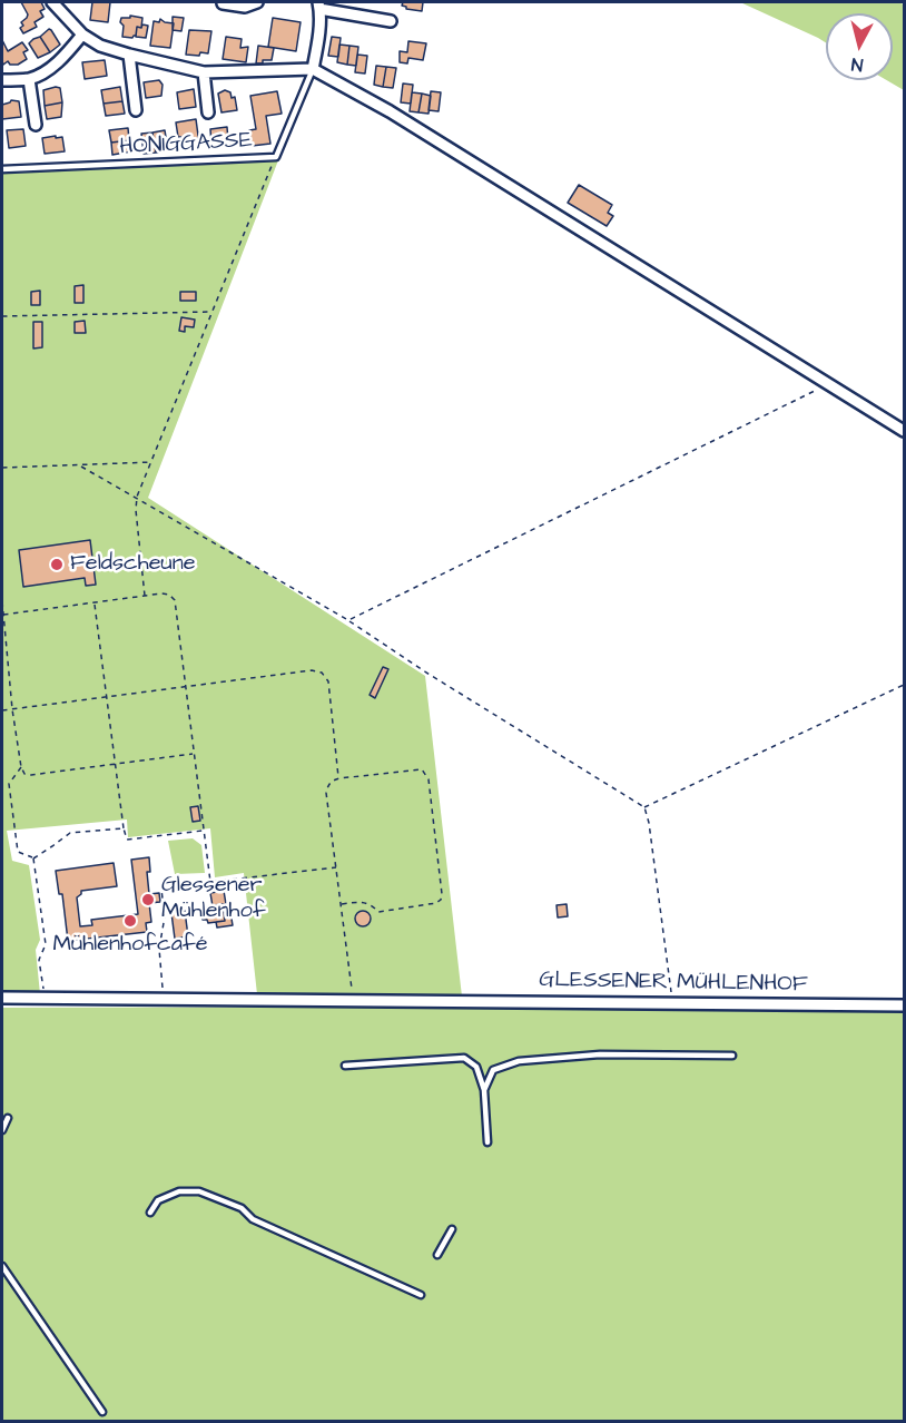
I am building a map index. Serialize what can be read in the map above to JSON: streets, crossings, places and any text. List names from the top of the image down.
{
  "streets": {
    "street": ["GLESSENER MÜHLENHOF"],
    "lane": ["HONIGGASSE"]
  },
  "places": ["Feldscheune", "Glessener Mühlenhof", "Mühlenhofcafé"],
  "north": "bottom"
}
